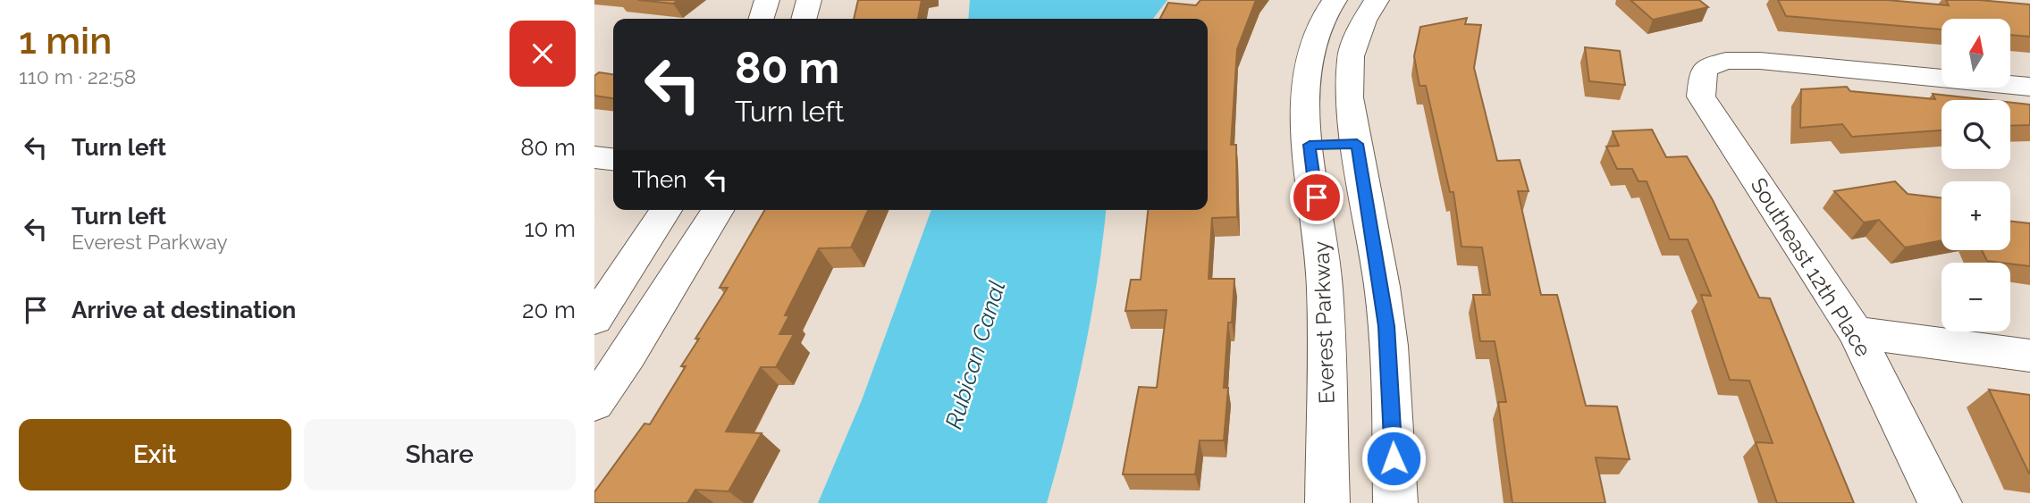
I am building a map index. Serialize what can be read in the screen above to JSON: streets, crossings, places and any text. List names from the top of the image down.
{
  "streets": {
    "street": ["Southeast 12th Place", "Everest Parkway"]
  },
  "water": ["Rubican Canal"],
  "north": "top",
  "page": {
    "heading": ["1 min", "110 m · 22:58"],
    "map_buttons": ["+", "−"],
    "turn": ["80 m", "Turn left"],
    "list": [
      {
        "name": "Turn left",
        "value": "80 m"
      },
      {
        "name": "Turn left",
        "note": "Everest Parkway",
        "value": "10 m"
      },
      {
        "name": "Arrive at destination",
        "value": "20 m"
      }
    ],
    "then": "Then",
    "buttons": ["Exit", "Share"]
  }
}
